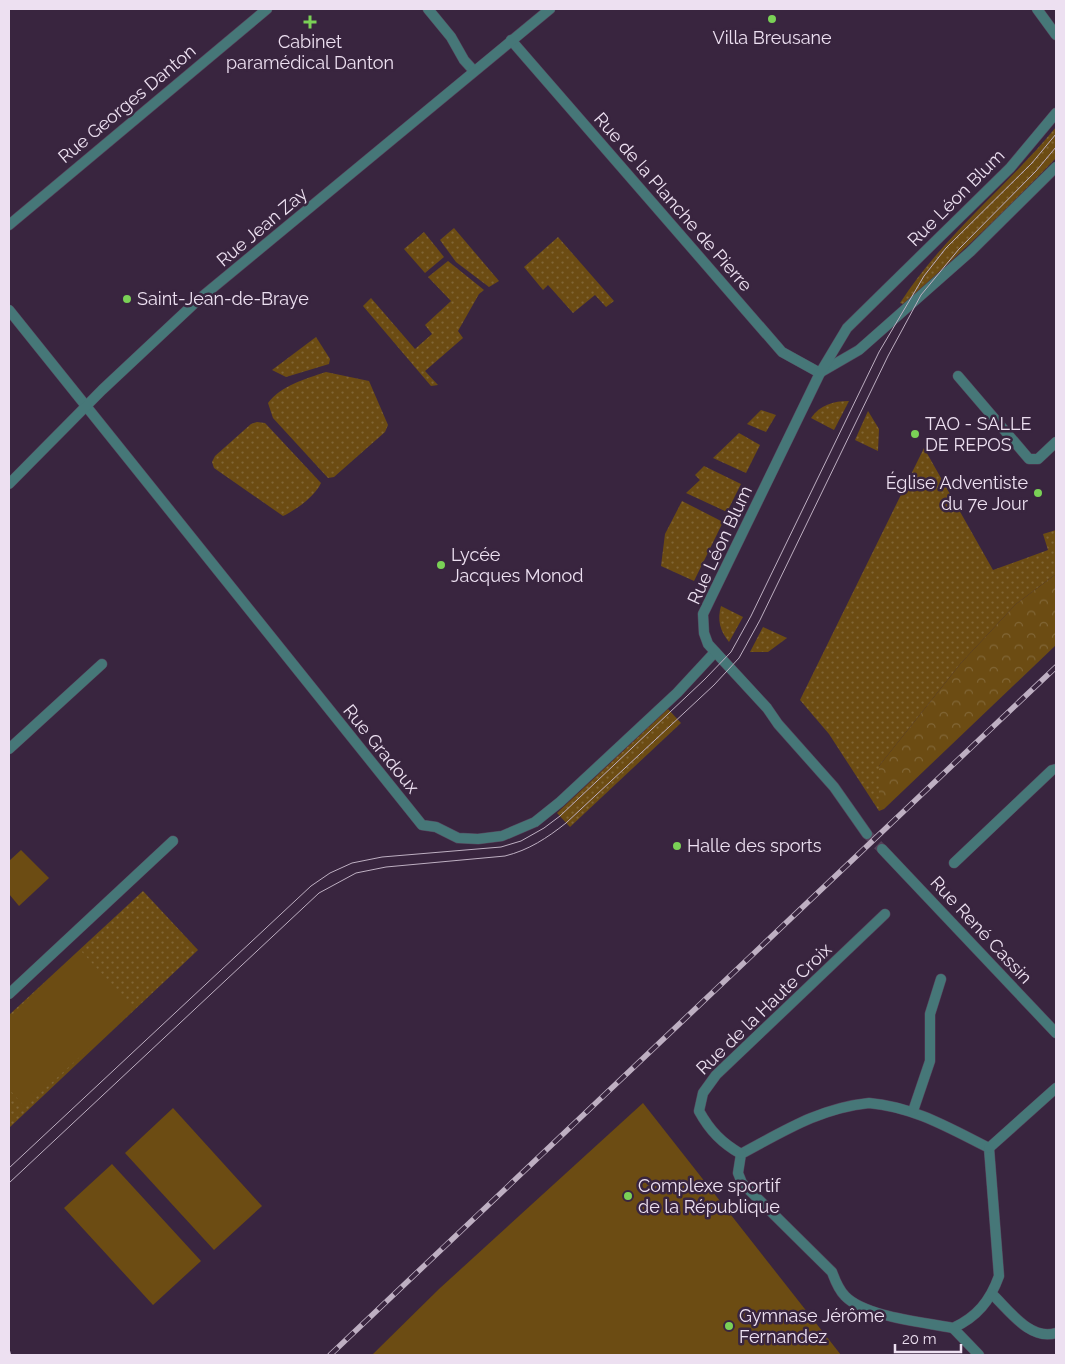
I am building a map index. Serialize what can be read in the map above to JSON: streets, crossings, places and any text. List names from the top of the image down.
{
  "streets": {
    "street": [
      "Rue Georges Danton",
      "Rue Léon Blum",
      "Rue de la Planche de Pierre",
      "Rue Jean Zay",
      "Rue Gradoux",
      "Rue René Cassin",
      "Rue de la Haute Croix"
    ]
  },
  "crossings": [
    ["Rue Léon Blum", "Rue de la Planche de Pierre"],
    ["Rue Léon Blum", "Rue Gradoux"],
    ["Rue de la Planche de Pierre", "Rue Jean Zay"],
    ["Rue Jean Zay", "Rue Gradoux"]
  ],
  "places": {
    "other": [
      "Villa Breusane",
      "Saint-Jean-de-Braye",
      "TAO - SALLE DE REPOS",
      "Église Adventiste du 7e Jour",
      "Lycée Jacques Monod",
      "Halle des sports",
      "Complexe sportif de la République",
      "Gymnase Jérôme Fernandez"
    ],
    "health": ["Cabinet paramédical Danton"]
  },
  "scale_bar": "20 m"
}
